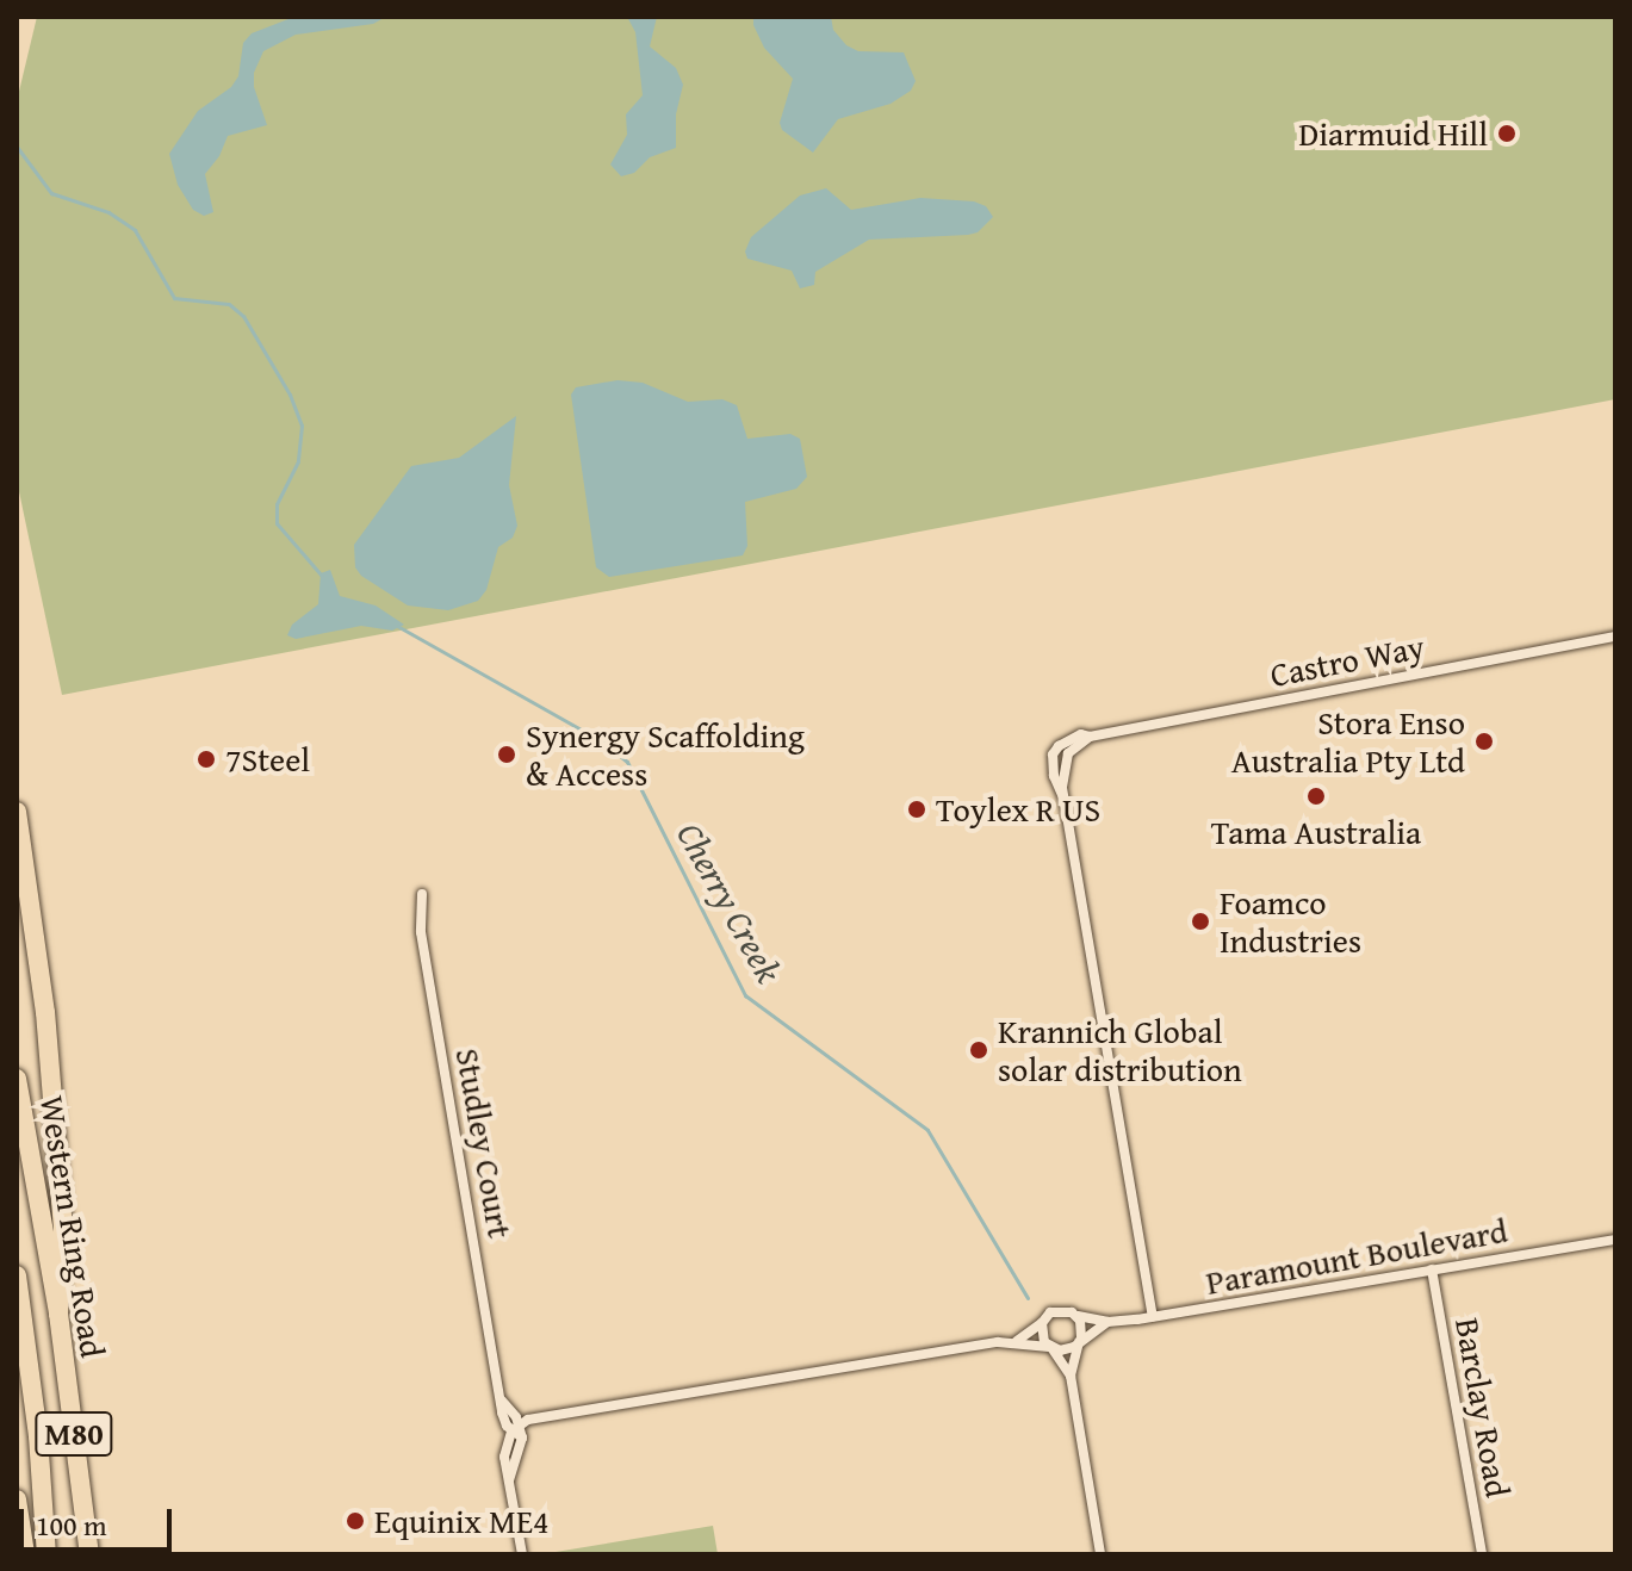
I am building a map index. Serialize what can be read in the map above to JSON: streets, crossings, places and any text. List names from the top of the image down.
{
  "streets": {
    "highway": ["Western Ring Road", "M80"],
    "street": [
      "Castro Way",
      "Studley Court",
      "Paramount Boulevard",
      "Barclay Road"
    ]
  },
  "crossings": [
    ["Castro Way", "Paramount Boulevard"],
    ["Paramount Boulevard", "Barclay Road"]
  ],
  "water": ["Cherry Creek"],
  "places": [
    "Diarmuid Hill",
    "Stora Enso Australia Pty Ltd",
    "Synergy Scaffolding & Access",
    "7Steel",
    "Tama Australia",
    "Toylex R US",
    "Foamco Industries",
    "Krannich Global solar distribution",
    "Equinix ME4"
  ],
  "scale_bar": "100 m"
}
